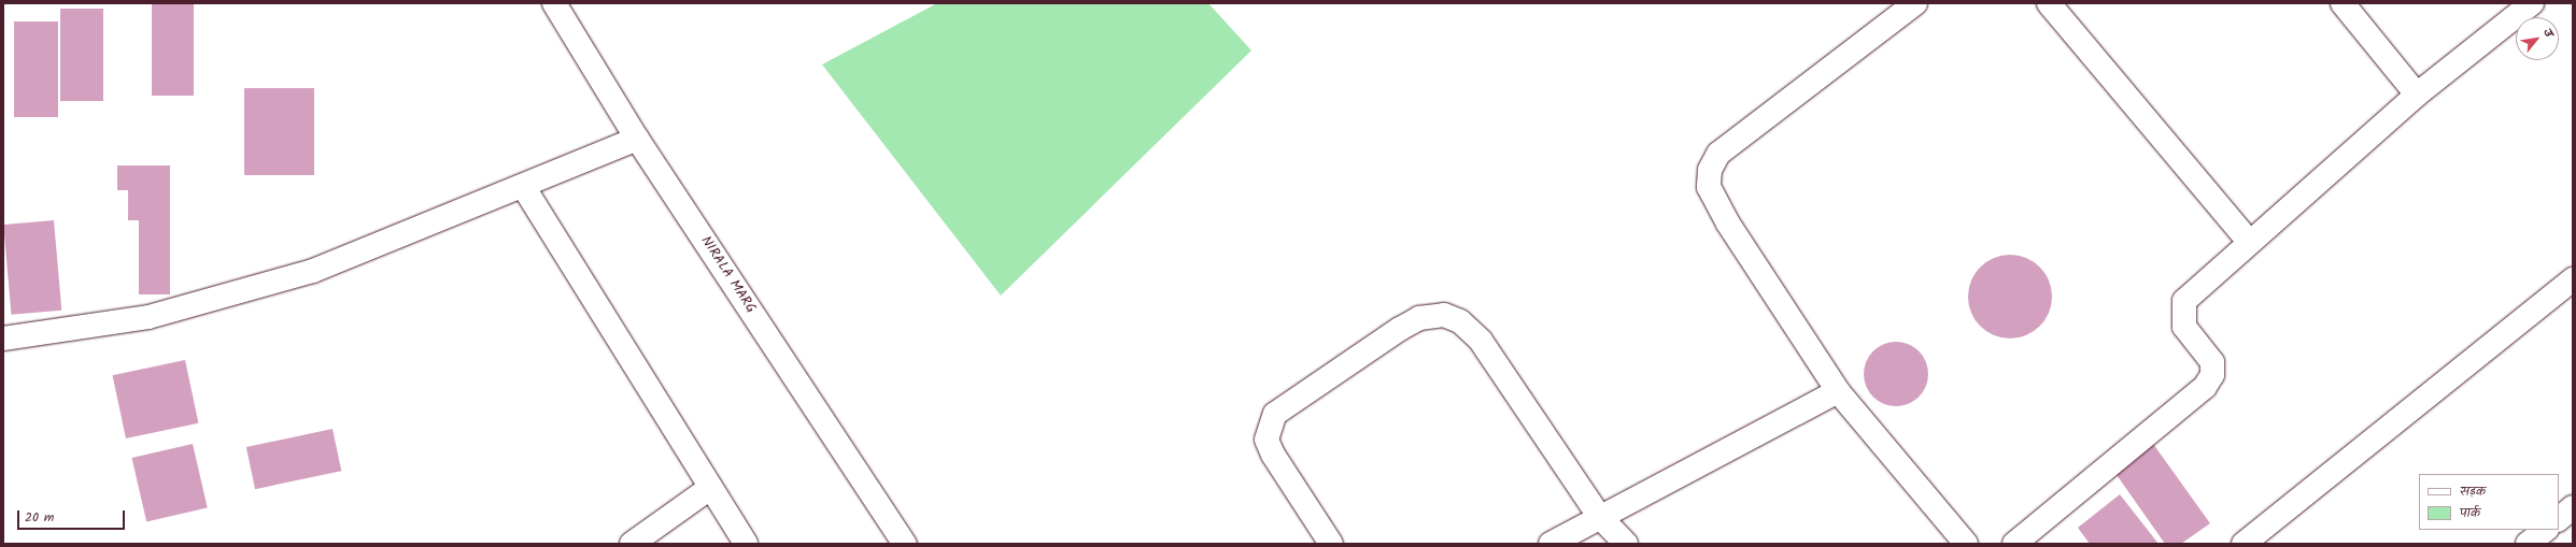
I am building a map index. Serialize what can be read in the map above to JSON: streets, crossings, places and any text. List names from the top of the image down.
{
  "streets": {
    "street": ["NIRALA MARG"]
  },
  "legend": ["सड़क", "पार्क"],
  "scale_bar": "20 m",
  "north": "top right"
}
